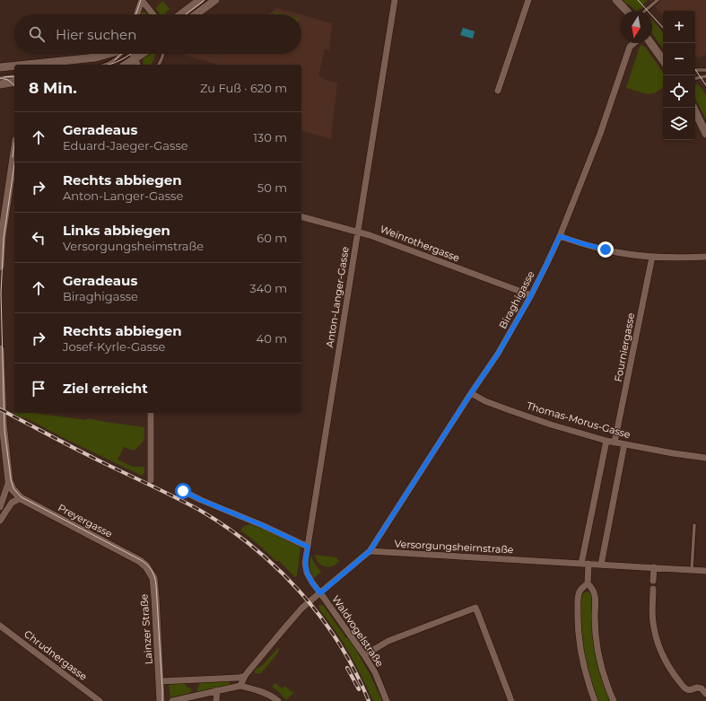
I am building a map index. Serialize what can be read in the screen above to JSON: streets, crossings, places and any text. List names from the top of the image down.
{
  "streets": {
    "main road": ["Preyergasse", "Lainzer Straße"],
    "street": [
      "Weinrothergasse",
      "Anton-Langer-Gasse",
      "Biraghigasse",
      "Fourniergasse",
      "Thomas-Morus-Gasse",
      "Versorgungsheimstraße",
      "Waldvogelstraße",
      "Chrudnergasse"
    ]
  },
  "crossings": [
    ["Weinrothergasse", "Anton-Langer-Gasse"],
    ["Weinrothergasse", "Biraghigasse"],
    ["Anton-Langer-Gasse", "Waldvogelstraße"],
    ["Biraghigasse", "Thomas-Morus-Gasse"],
    ["Biraghigasse", "Versorgungsheimstraße"],
    ["Fourniergasse", "Thomas-Morus-Gasse"],
    ["Preyergasse", "Lainzer Straße"]
  ],
  "north": "bottom",
  "page": {
    "map_buttons": ["+", "−"],
    "search": "Hier suchen",
    "heading": ["8 Min.", "Zu Fuß · 620 m"],
    "list": [
      ["Geradeaus", "Eduard-Jaeger-Gasse", "130 m"],
      ["Rechts abbiegen", "Anton-Langer-Gasse", "50 m"],
      ["Links abbiegen", "Versorgungsheimstraße", "60 m"],
      ["Geradeaus", "Biraghigasse", "340 m"],
      ["Rechts abbiegen", "Josef-Kyrle-Gasse", "40 m"],
      "Ziel erreicht"
    ]
  }
}
